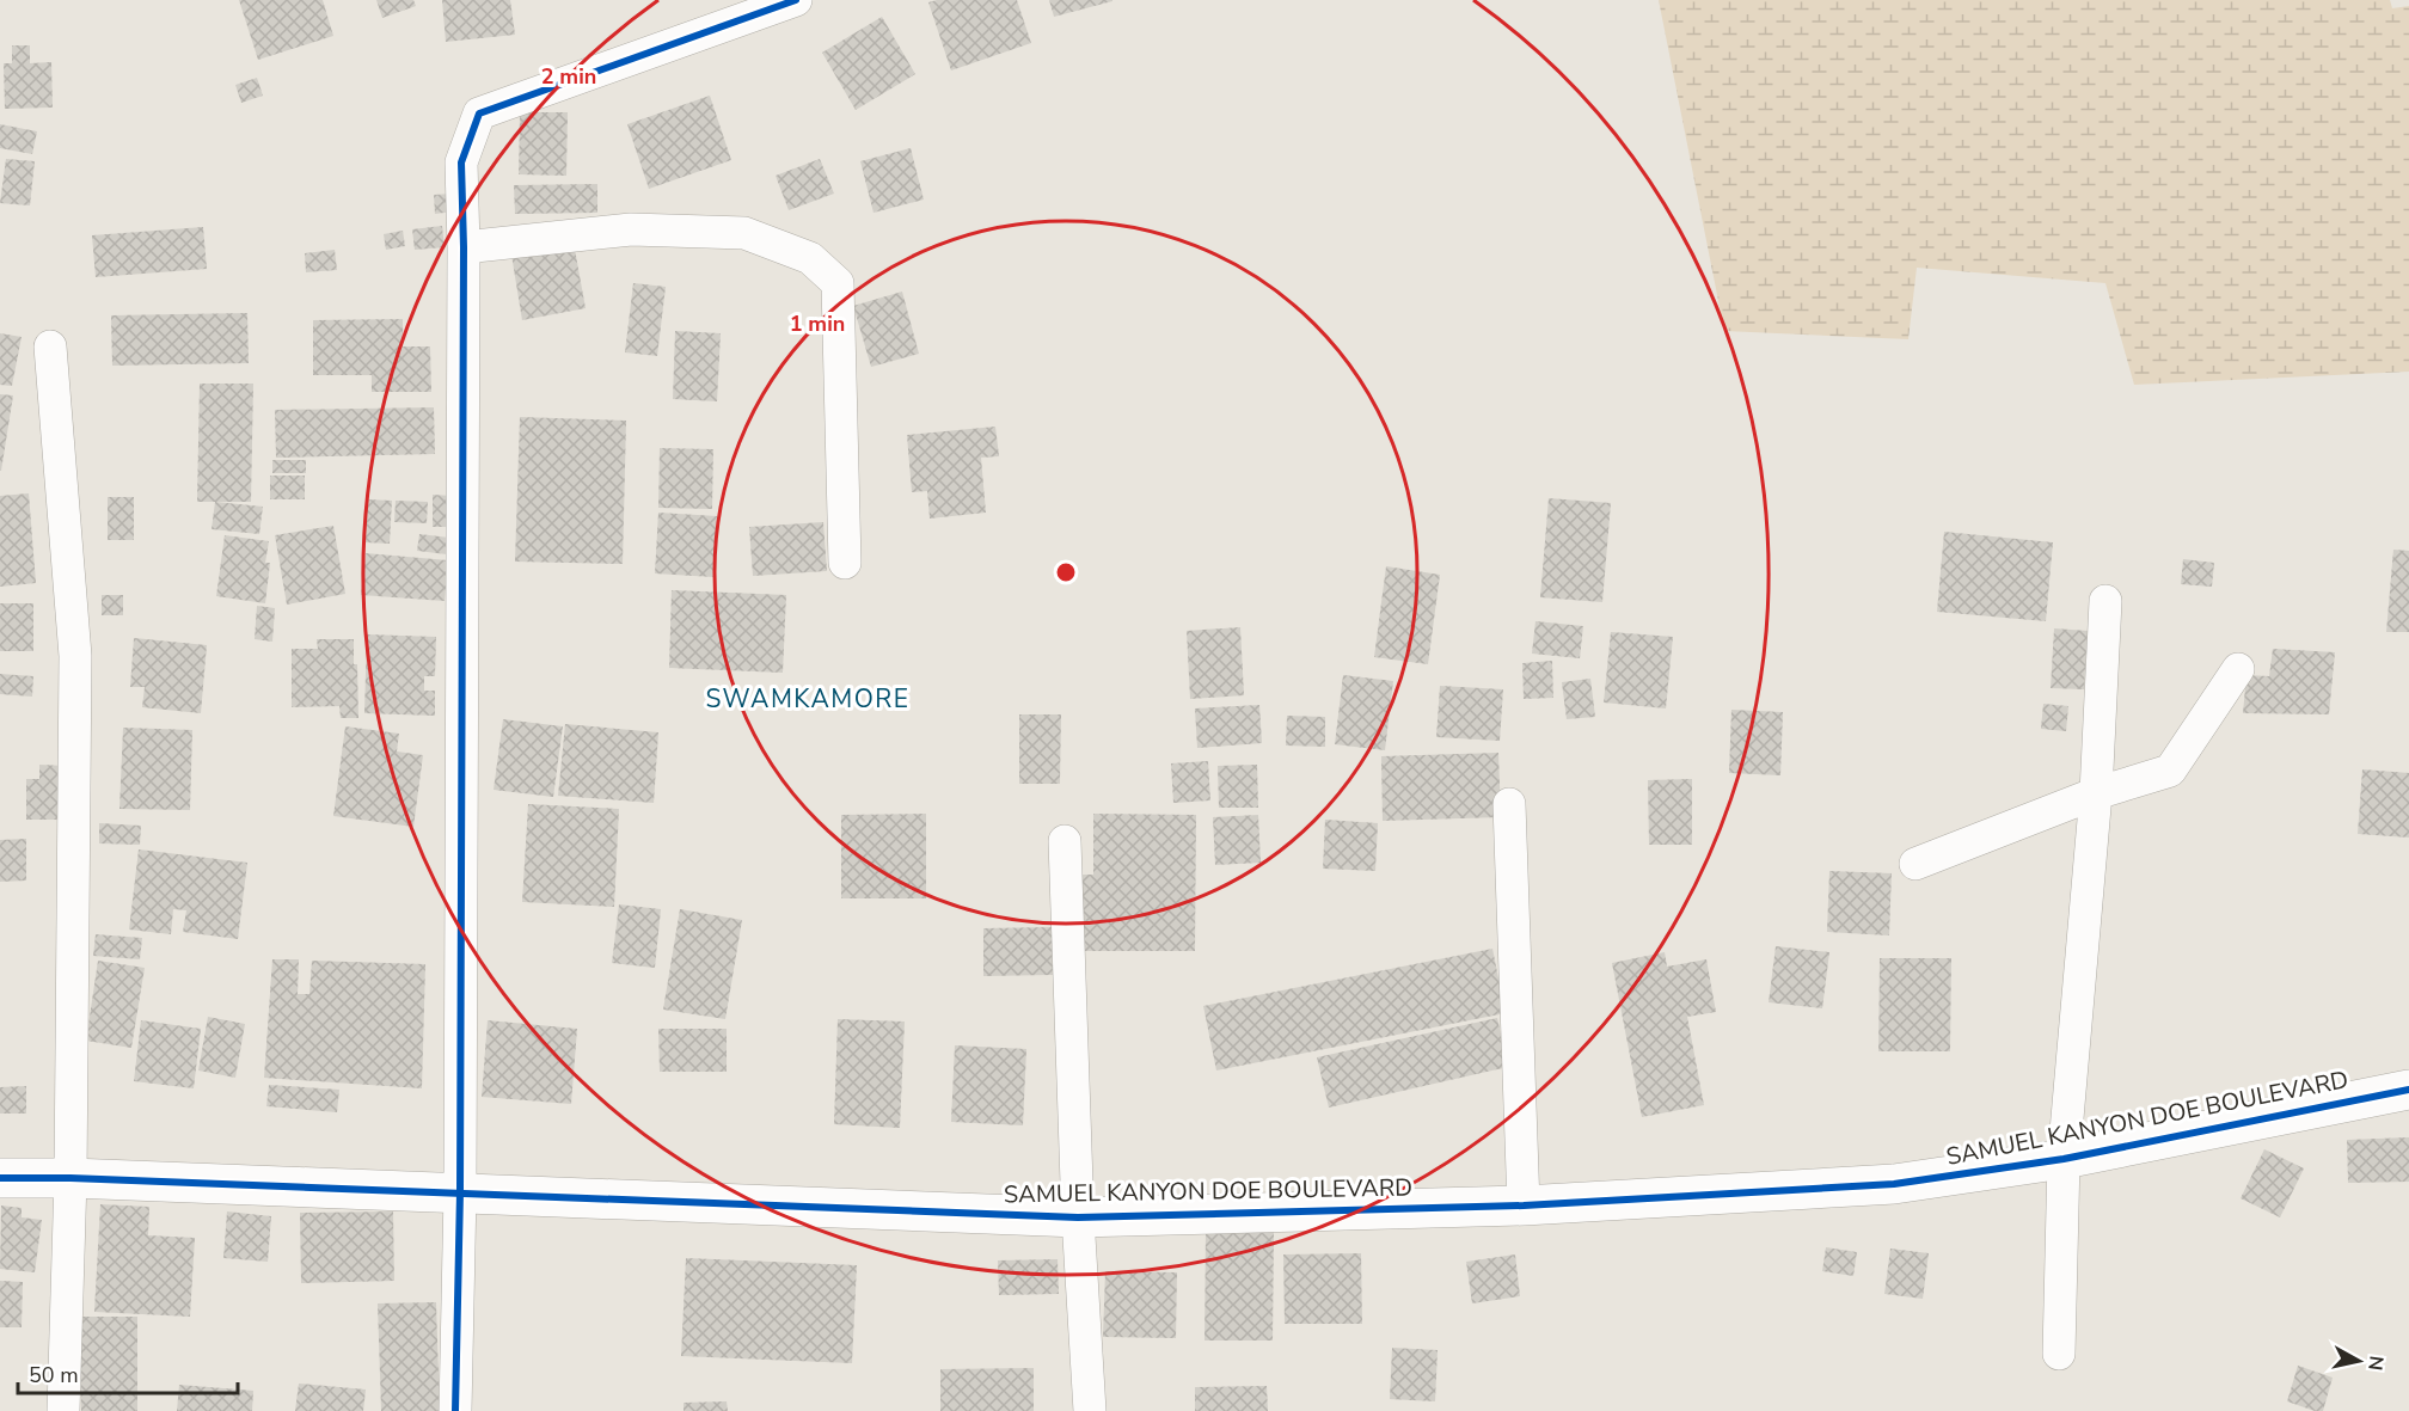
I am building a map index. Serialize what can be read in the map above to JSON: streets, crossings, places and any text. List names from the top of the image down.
{
  "streets": {
    "street": ["SAMUEL KANYON DOE BOULEVARD"]
  },
  "districts": ["SWAMKAMORE"],
  "scale_bar": "50 m",
  "north": "right",
  "rings": ["2 min", "1 min"]
}
